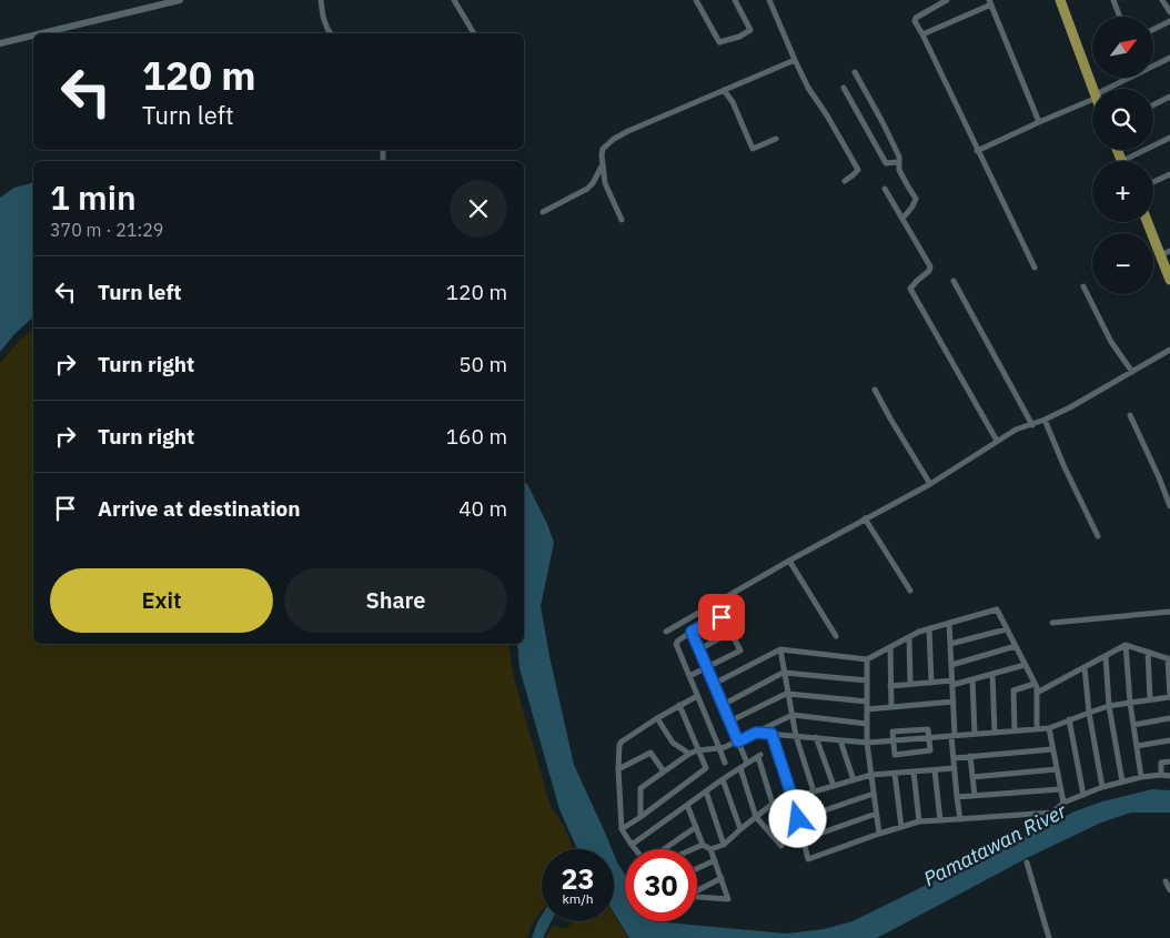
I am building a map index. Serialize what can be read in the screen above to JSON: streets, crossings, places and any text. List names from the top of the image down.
{
  "water": ["Pamatawan River"],
  "north": "top right",
  "page": {
    "map_buttons": ["+", "−"],
    "turn": ["120 m", "Turn left"],
    "heading": ["1 min", "370 m · 21:29"],
    "list": [
      {
        "name": "Turn left",
        "value": "120 m"
      },
      {
        "name": "Turn right",
        "value": "50 m"
      },
      {
        "name": "Turn right",
        "value": "160 m"
      },
      {
        "name": "Arrive at destination",
        "value": "40 m"
      }
    ],
    "buttons": ["Exit", "Share"],
    "speed": "23 km/h",
    "limit": "30"
  }
}
